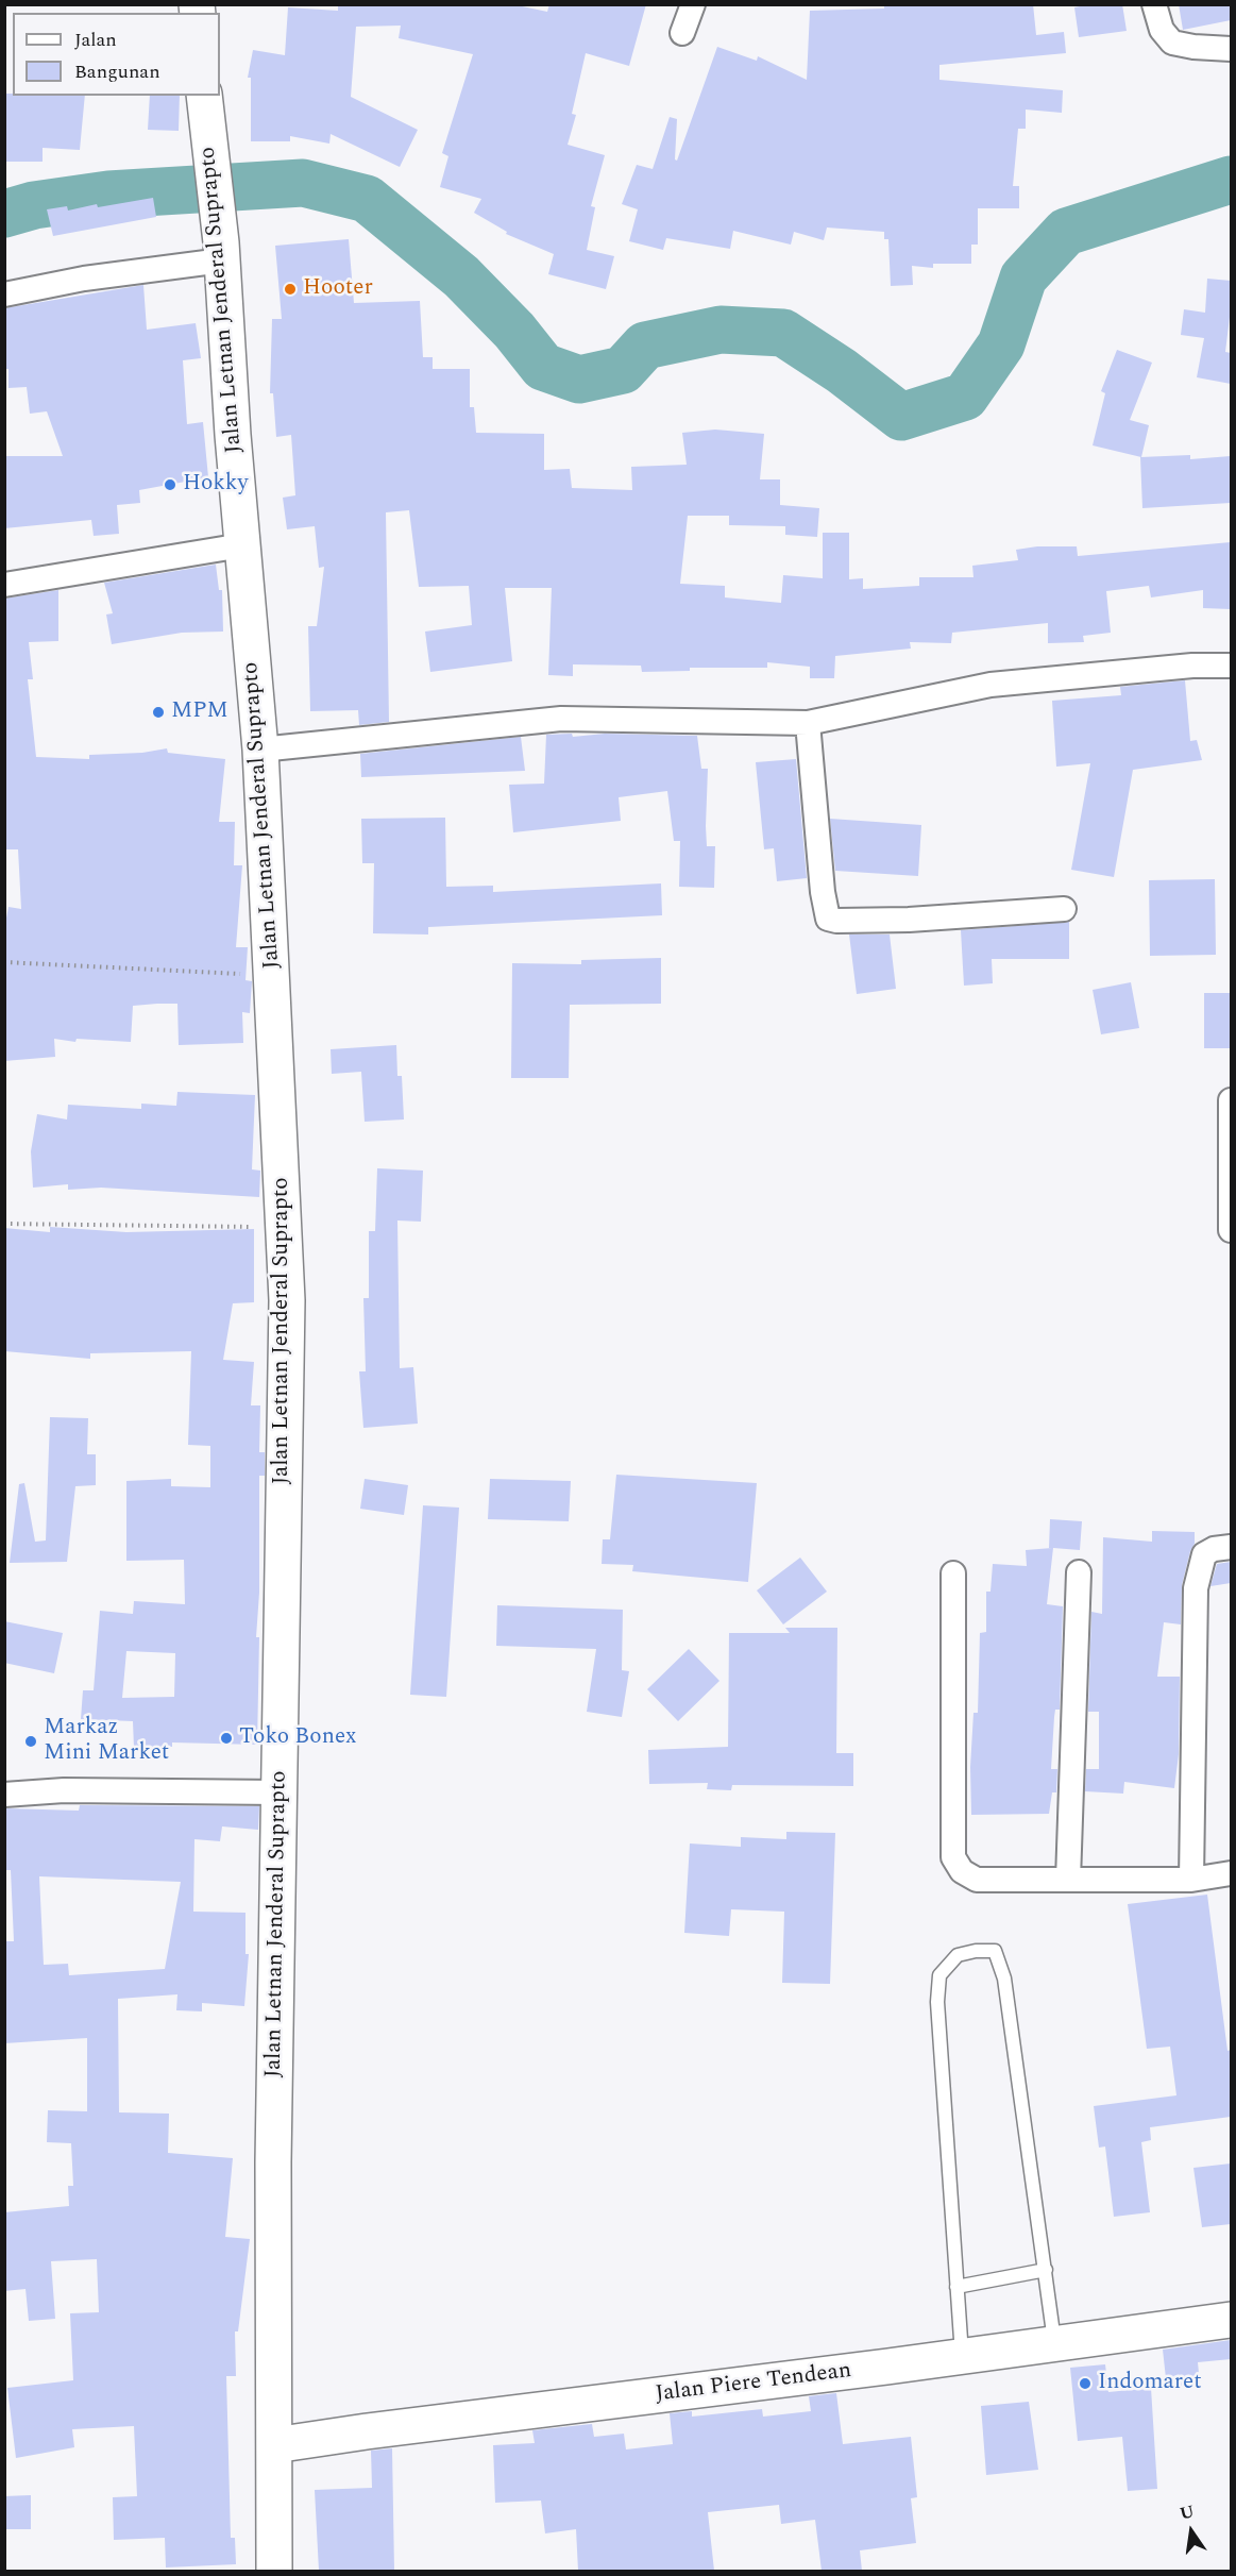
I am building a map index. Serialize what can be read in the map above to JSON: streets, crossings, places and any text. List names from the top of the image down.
{
  "streets": {
    "main road": ["Jalan Letnan Jenderal Suprapto", "Jalan Piere Tendean"]
  },
  "crossings": [
    ["Jalan Letnan Jenderal Suprapto", "Jalan Piere Tendean"]
  ],
  "places": [
    "Hooter",
    "Hokky",
    "MPM",
    "Toko Bonex",
    "Markaz Mini Market",
    "Indomaret"
  ],
  "legend": ["Jalan", "Bangunan"],
  "north": "top"
}
